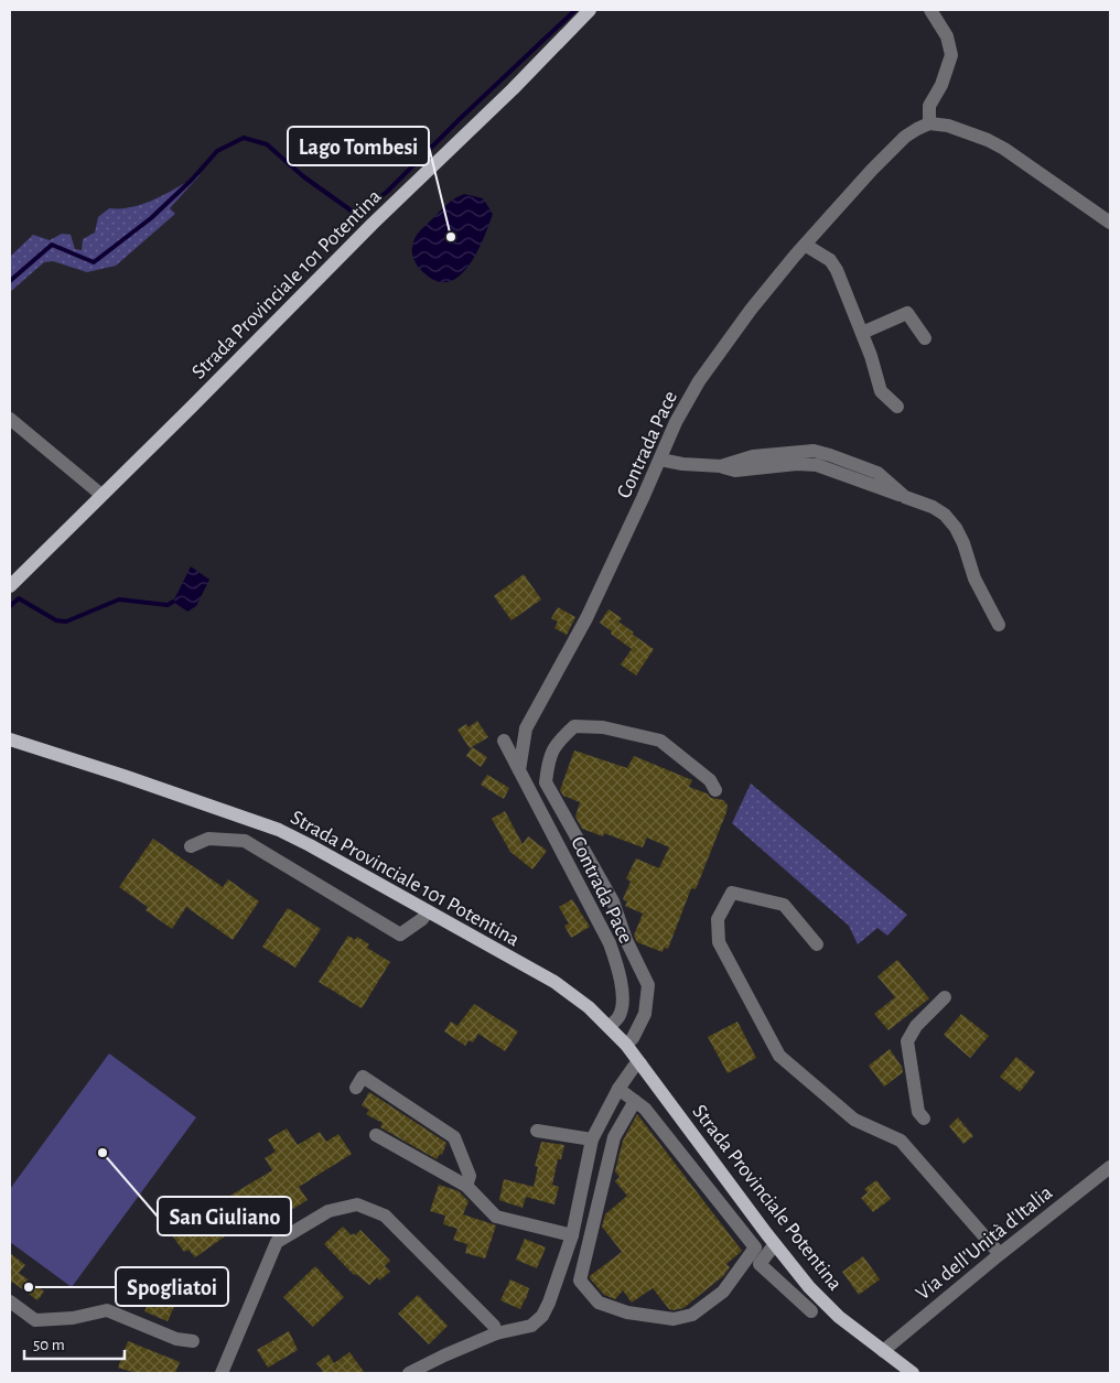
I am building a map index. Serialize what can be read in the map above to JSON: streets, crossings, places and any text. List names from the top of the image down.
{
  "streets": {
    "main road": ["Strada Provinciale 101 Potentina", "Strada Provinciale Potentina"],
    "street": ["Contrada Pace", "Via dell'Unità d'Italia"]
  },
  "crossings": [
    ["Strada Provinciale 101 Potentina", "Contrada Pace"],
    ["Strada Provinciale 101 Potentina", "Strada Provinciale Potentina"],
    ["Contrada Pace", "Strada Provinciale Potentina"],
    ["Strada Provinciale Potentina", "Via dell'Unità d'Italia"]
  ],
  "places": ["Lago Tombesi", "San Giuliano", "Spogliatoi"],
  "scale_bar": "50 m"
}
